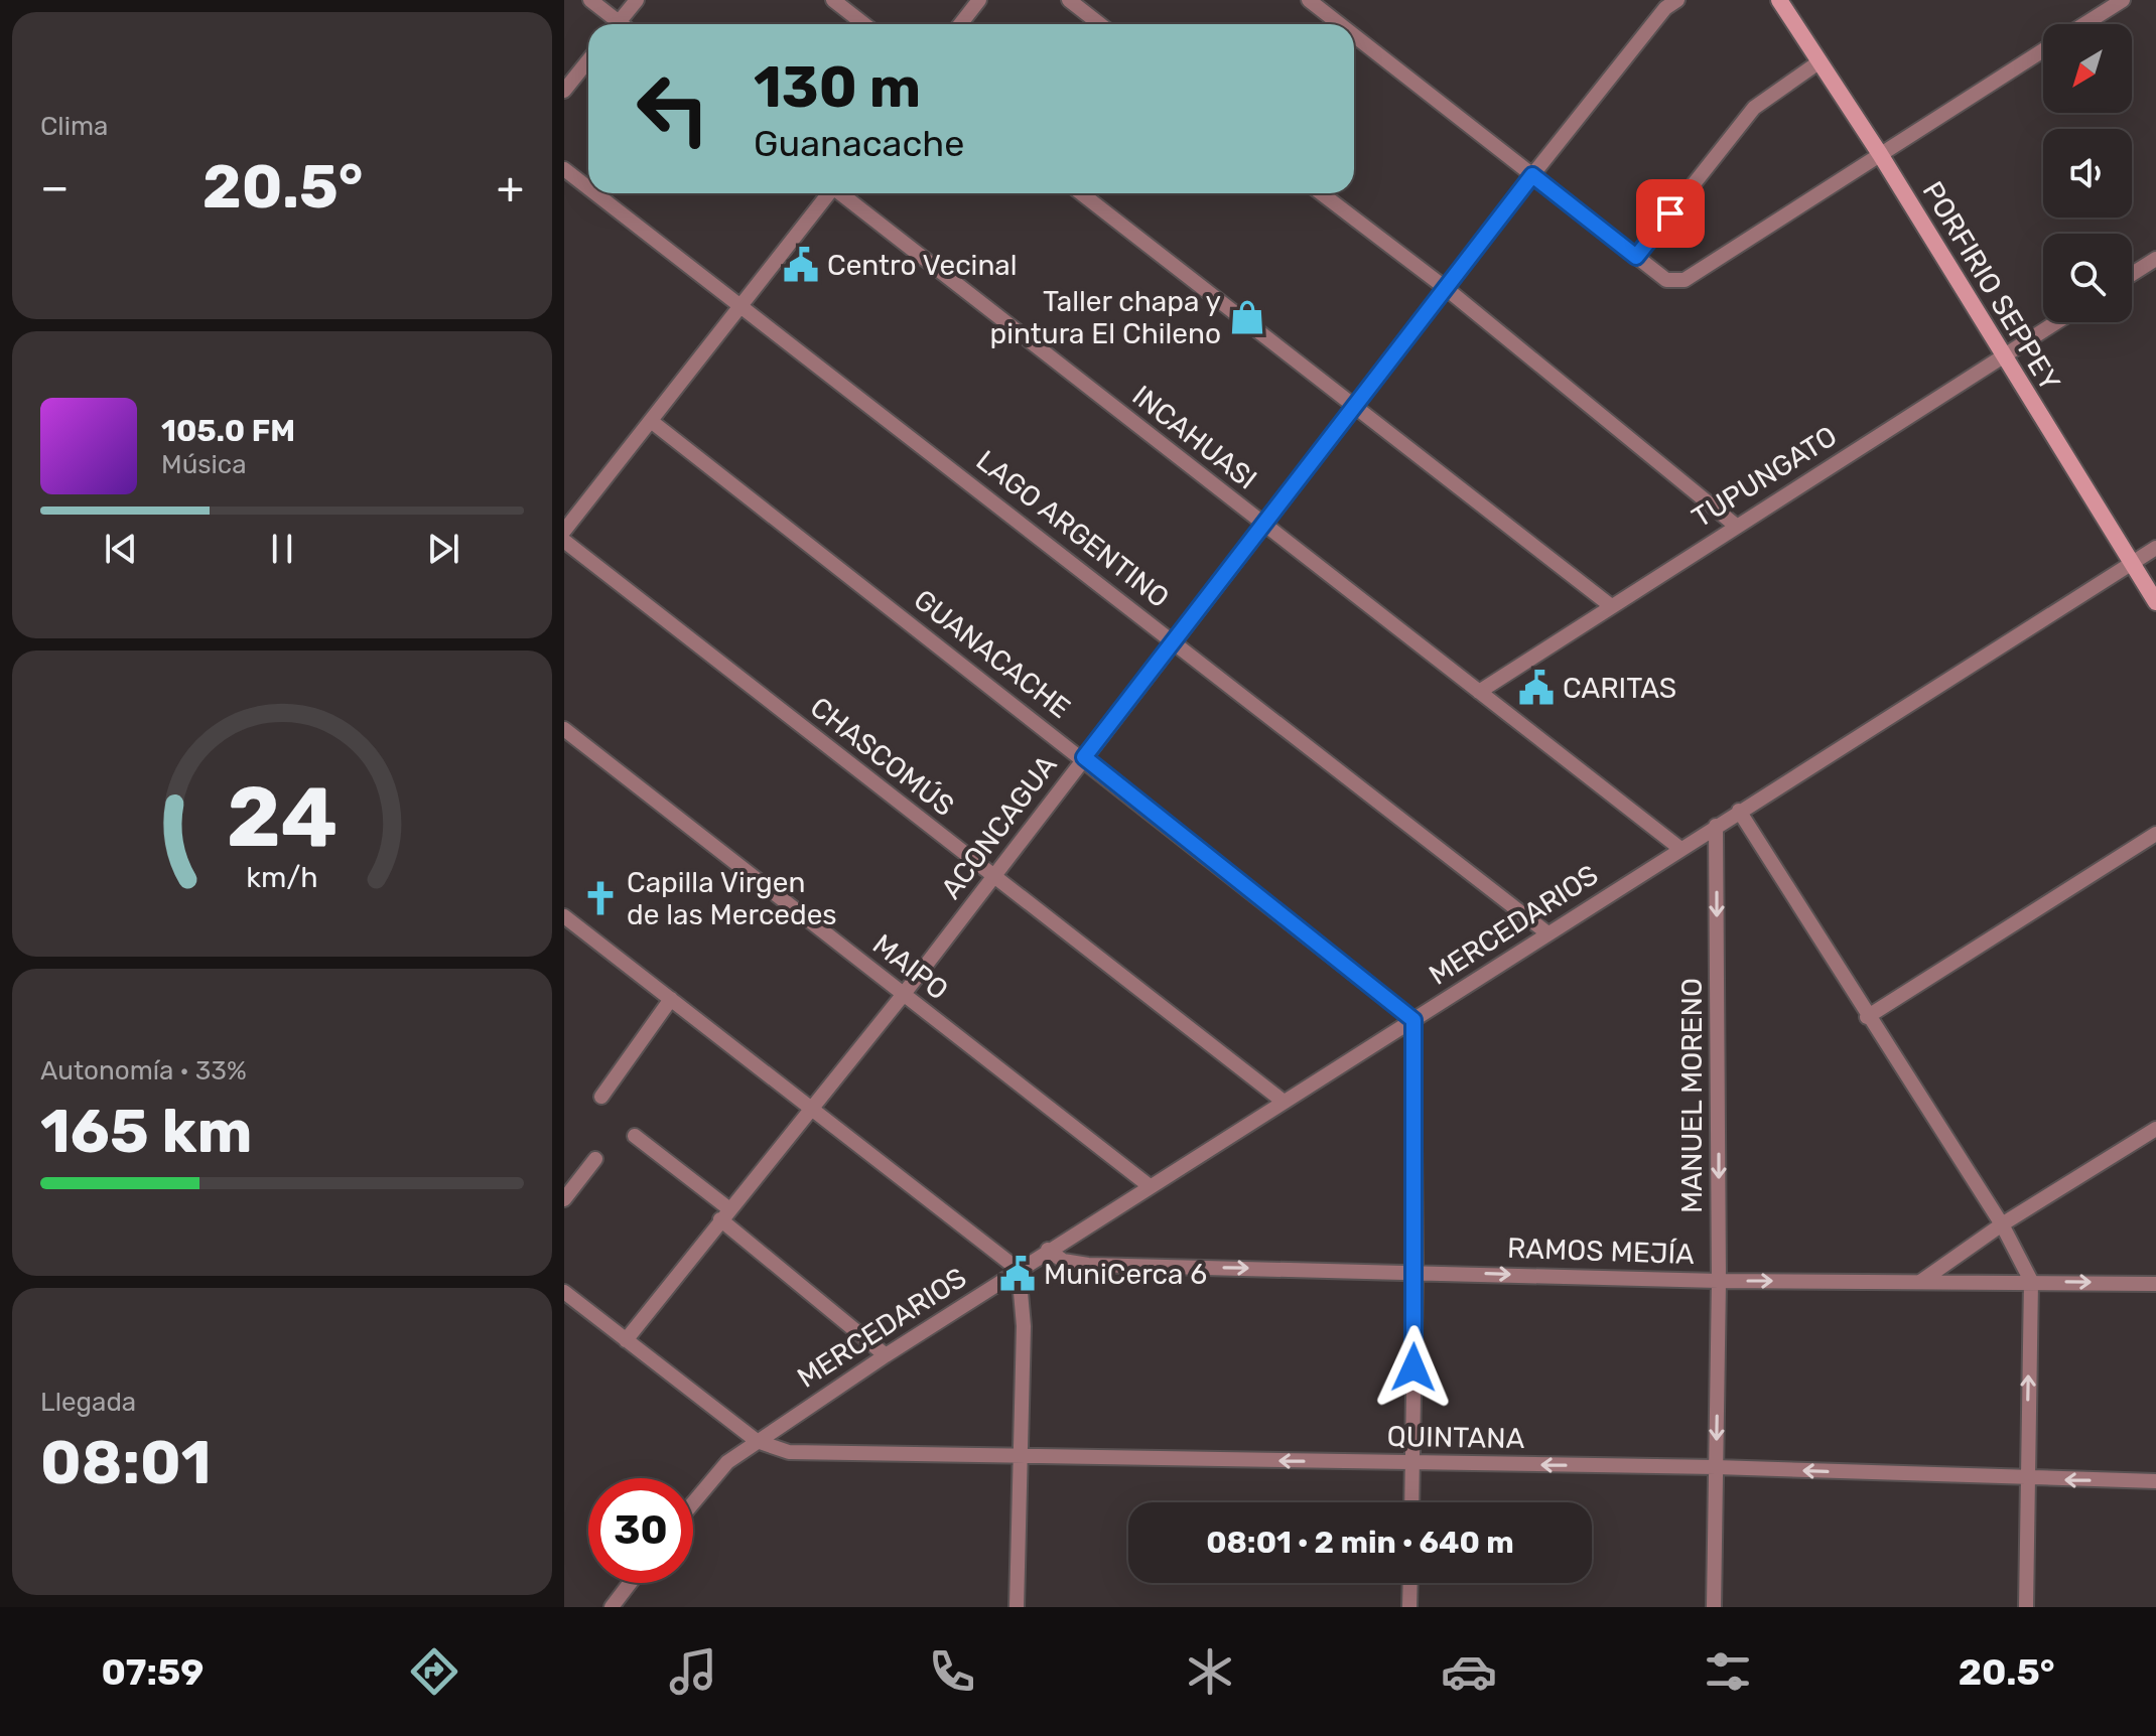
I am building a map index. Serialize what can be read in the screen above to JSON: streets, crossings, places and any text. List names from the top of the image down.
{
  "streets": {
    "main road": ["PORFIRIO SEPPEY"],
    "street": [
      "INCAHUASI",
      "TUPUNGATO",
      "LAGO ARGENTINO",
      "GUANACACHE",
      "CHASCOMÚS",
      "ACONCAGUA",
      "MERCEDARIOS",
      "MAIPO",
      "MANUEL MORENO",
      "RAMOS MEJÍA",
      "QUINTANA"
    ]
  },
  "crossings": [
    ["PORFIRIO SEPPEY", "TUPUNGATO"],
    ["PORFIRIO SEPPEY", "MERCEDARIOS"],
    ["INCAHUASI", "TUPUNGATO"],
    ["INCAHUASI", "ACONCAGUA"],
    ["INCAHUASI", "MERCEDARIOS"],
    ["LAGO ARGENTINO", "ACONCAGUA"],
    ["LAGO ARGENTINO", "MERCEDARIOS"],
    ["GUANACACHE", "ACONCAGUA"],
    ["GUANACACHE", "MERCEDARIOS"],
    ["CHASCOMÚS", "ACONCAGUA"],
    ["CHASCOMÚS", "MERCEDARIOS"],
    ["ACONCAGUA", "MAIPO"],
    ["MERCEDARIOS", "MAIPO"],
    ["MERCEDARIOS", "MANUEL MORENO"],
    ["MERCEDARIOS", "RAMOS MEJÍA"],
    ["MERCEDARIOS", "QUINTANA"],
    ["MANUEL MORENO", "RAMOS MEJÍA"],
    ["MANUEL MORENO", "QUINTANA"]
  ],
  "one_way": ["MANUEL MORENO", "RAMOS MEJÍA", "QUINTANA"],
  "places": {
    "public building": ["Centro Vecinal", "CARITAS", "MuniCerca 6"],
    "shop": ["Taller chapa y pintura El Chileno"],
    "church": ["Capilla Virgen de las Mercedes"]
  },
  "north": "bottom left",
  "page": {
    "tile": [
      "Clima",
      ["Autonomía · 33%", "165 km"],
      ["Llegada", "08:01"]
    ],
    "turn": ["130 m", "Guanacache"],
    "heat": ["−", "20.5°", "+"],
    "song": ["105.0 FM", "Música"],
    "limit": "30",
    "trip": "08:01 · 2 min · 640 m",
    "tabs": ["07:59", "20.5°"],
    "gauge": ["24", "km/h"]
  }
}
